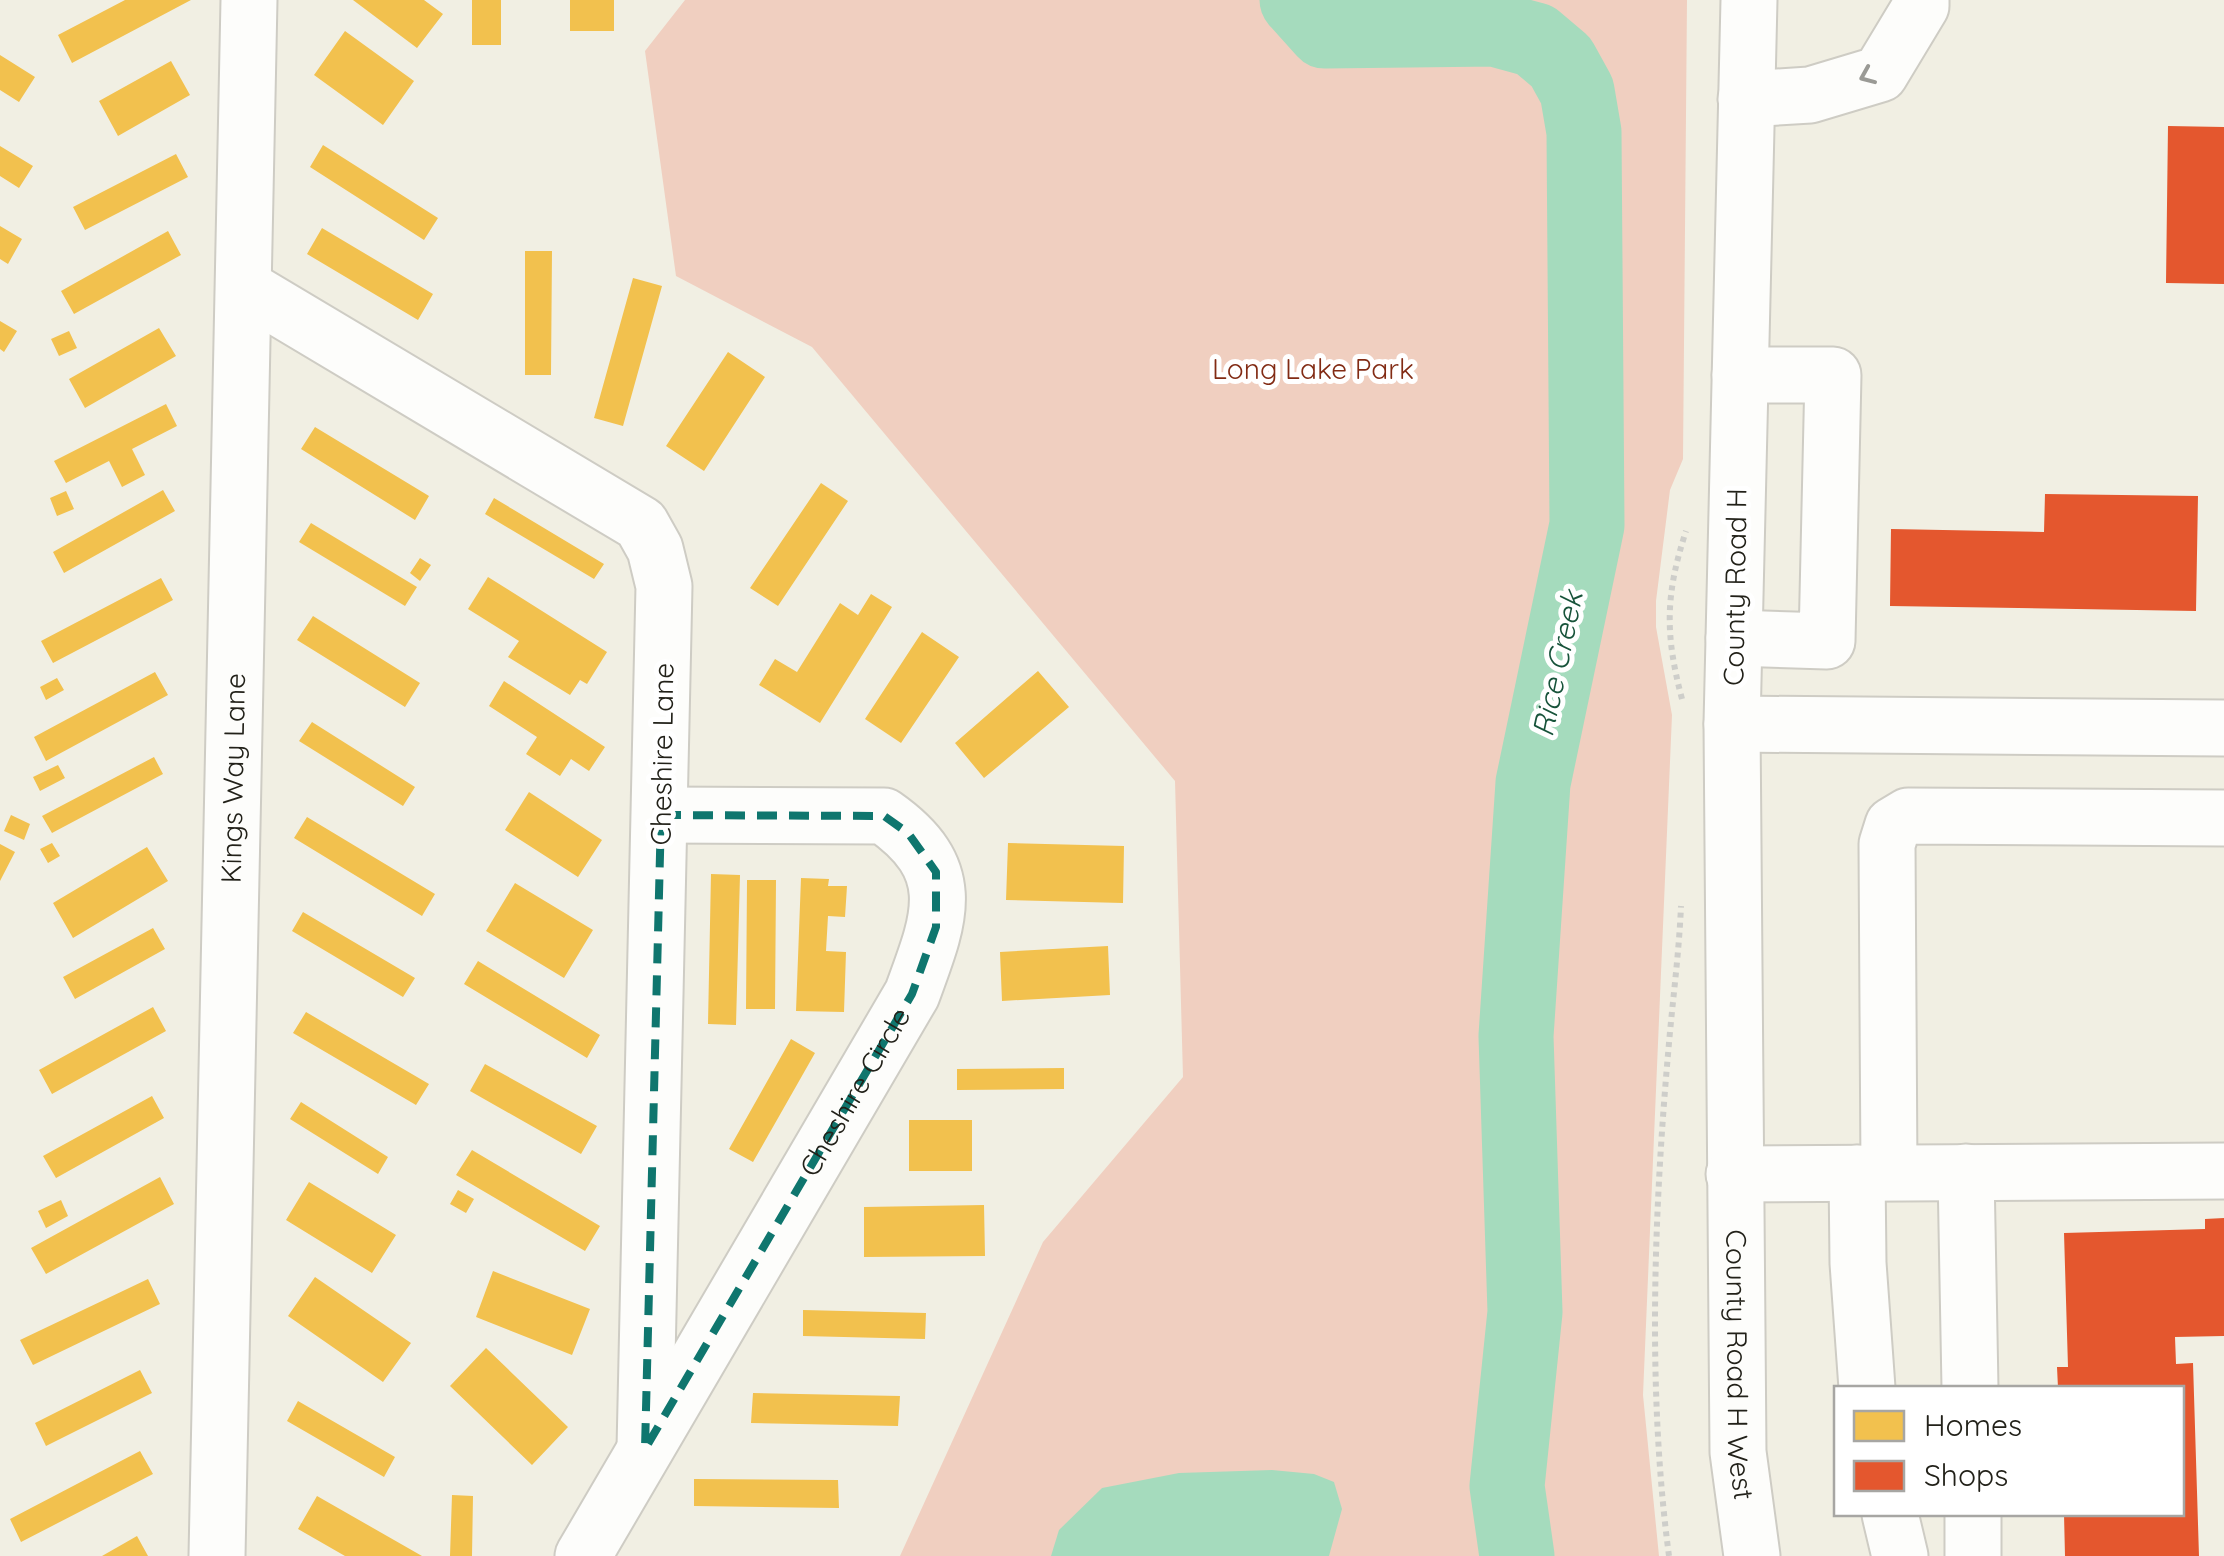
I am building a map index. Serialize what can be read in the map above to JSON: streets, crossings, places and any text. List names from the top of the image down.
{
  "streets": {
    "street": [
      "County Road H",
      "Cheshire Lane",
      "Kings Way Lane",
      "Cheshire Circle",
      "County Road H West"
    ]
  },
  "crossings": [
    ["County Road H", "County Road H West"],
    ["Cheshire Lane", "Kings Way Lane"],
    ["Cheshire Lane", "Cheshire Circle"]
  ],
  "water": ["Rice Creek"],
  "parks": ["Long Lake Park"],
  "legend": ["Homes", "Shops"]
}
